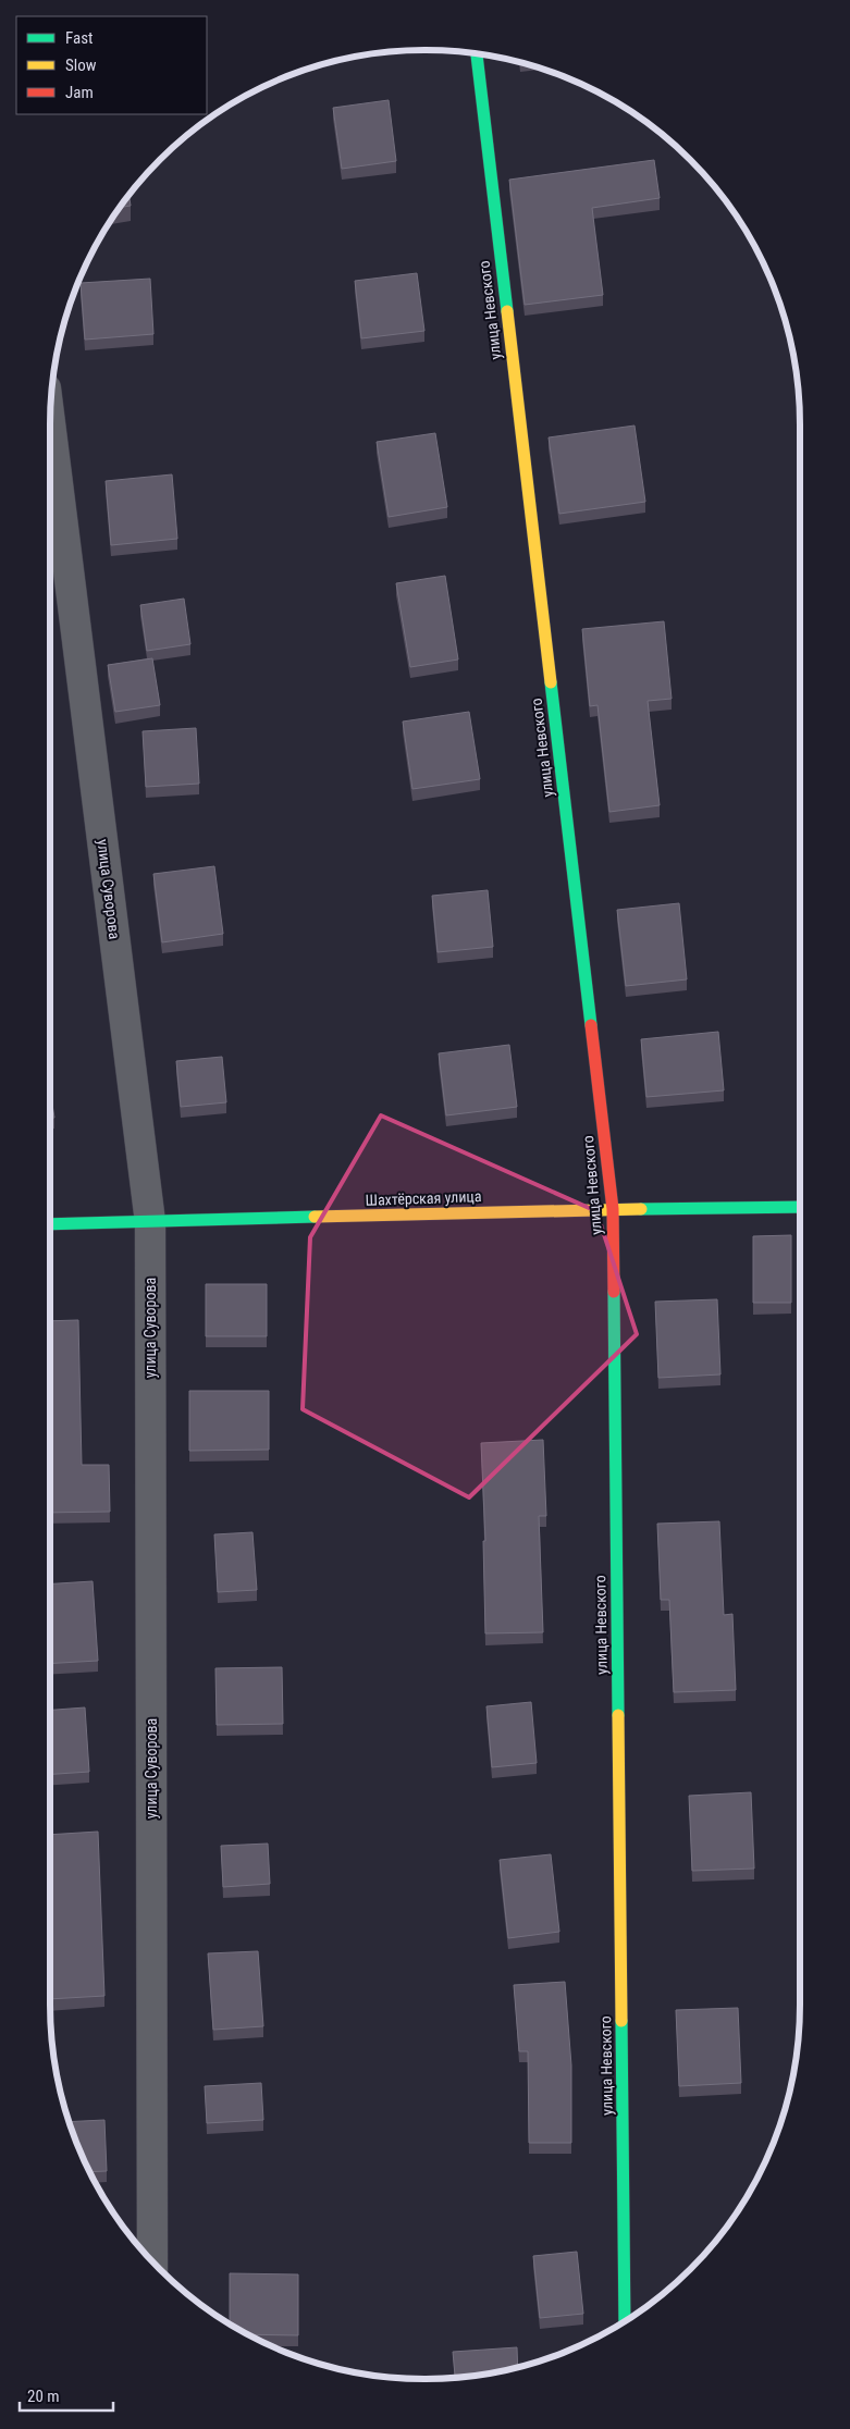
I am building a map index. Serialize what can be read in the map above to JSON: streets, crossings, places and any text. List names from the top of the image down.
{
  "streets": {
    "street": ["улица Невского", "улица Суворова", "Шахтёрская улица"]
  },
  "crossings": [
    ["улица Невского", "Шахтёрская улица"],
    ["улица Суворова", "Шахтёрская улица"]
  ],
  "legend": ["Fast", "Slow", "Jam"],
  "scale_bar": "20 m"
}
